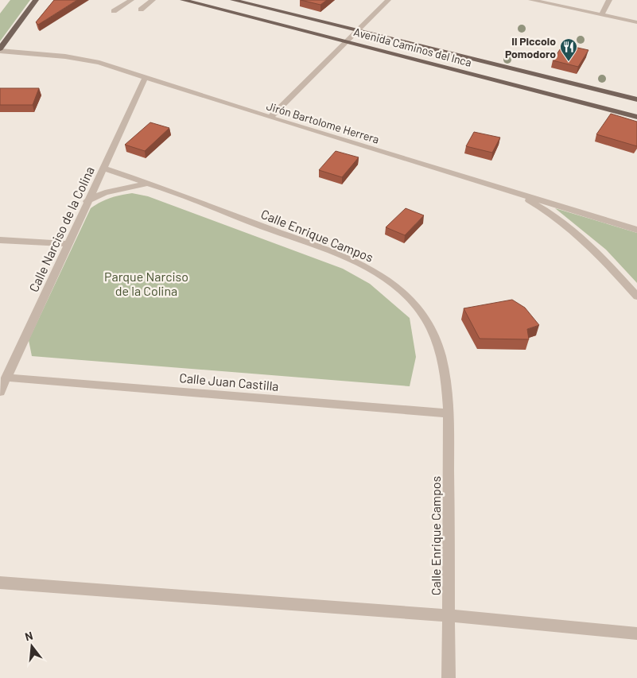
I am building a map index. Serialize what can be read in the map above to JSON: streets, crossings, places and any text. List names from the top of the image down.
{
  "streets": {
    "main road": ["Avenida Caminos del Inca"],
    "street": [
      "Jirón Bartolome Herrera",
      "Calle Narciso de la Colina",
      "Calle Enrique Campos",
      "Calle Juan Castilla"
    ]
  },
  "crossings": [
    ["Jirón Bartolome Herrera", "Calle Narciso de la Colina"],
    ["Calle Narciso de la Colina", "Calle Enrique Campos"],
    ["Calle Narciso de la Colina", "Calle Juan Castilla"],
    ["Calle Enrique Campos", "Calle Juan Castilla"]
  ],
  "parks": ["Parque Narciso de la Colina"],
  "places": {
    "restaurant": ["Il Piccolo Pomodoro"]
  },
  "north": "top"
}
